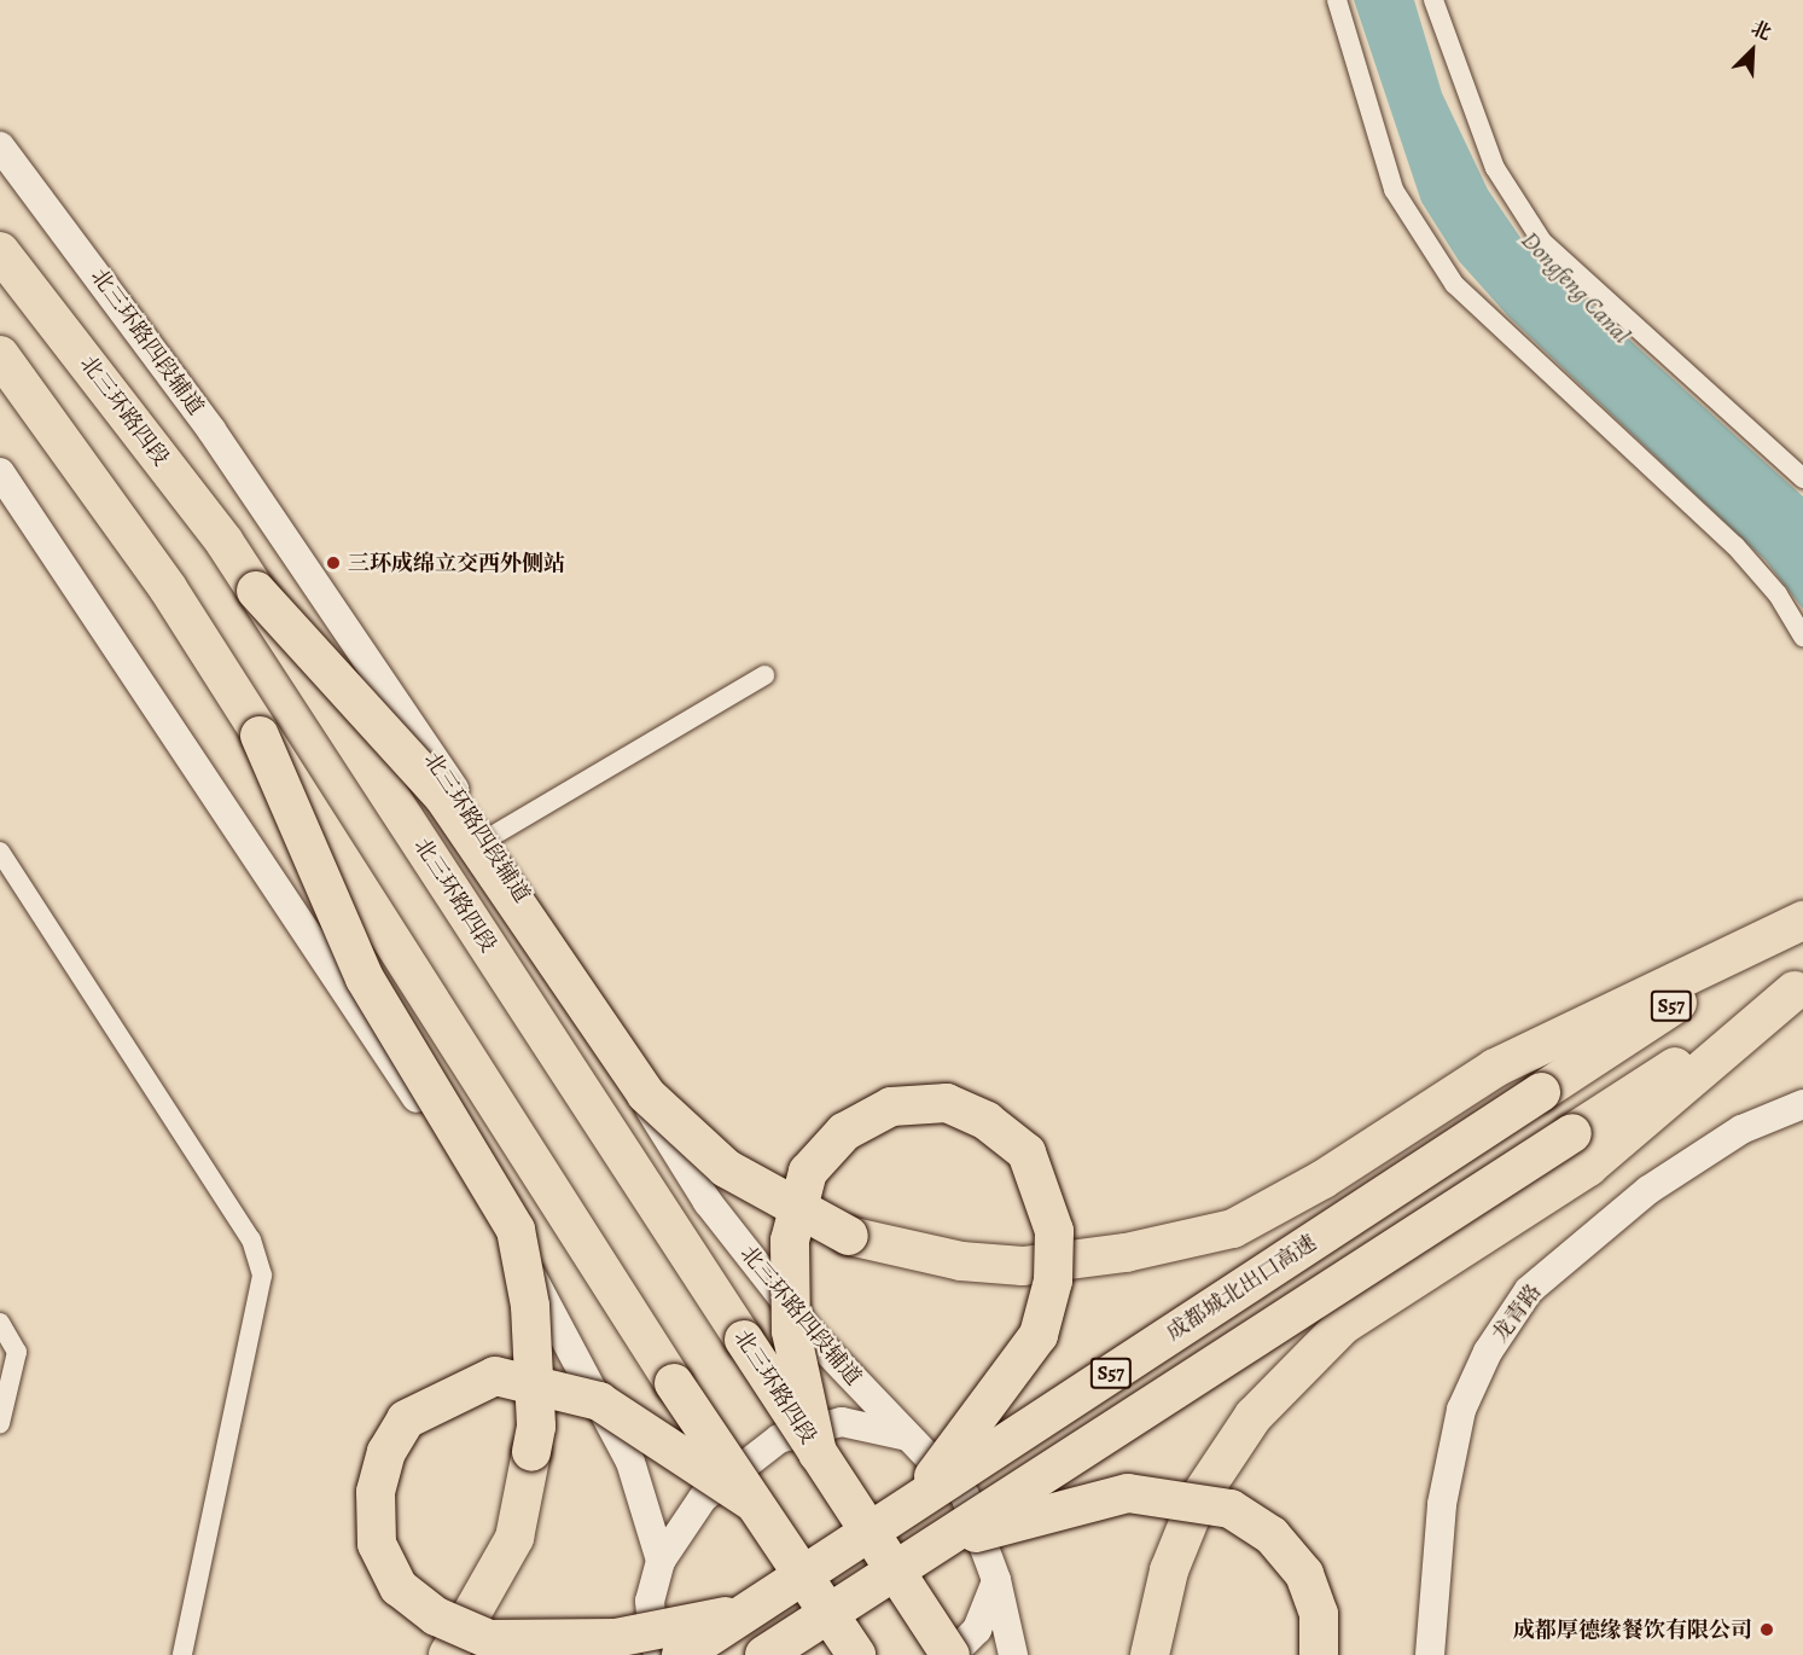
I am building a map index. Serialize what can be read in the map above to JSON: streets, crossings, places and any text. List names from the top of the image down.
{
  "streets": {
    "highway": ["北三环路四段", "S57", "成都城北出口高速"],
    "main road": ["北三环路四段辅道", "龙青路"]
  },
  "water": ["Dongfeng Canal"],
  "places": ["三环成绵立交西外侧站", "成都厚德缘餐饮有限公司"],
  "north": "top right"
}
